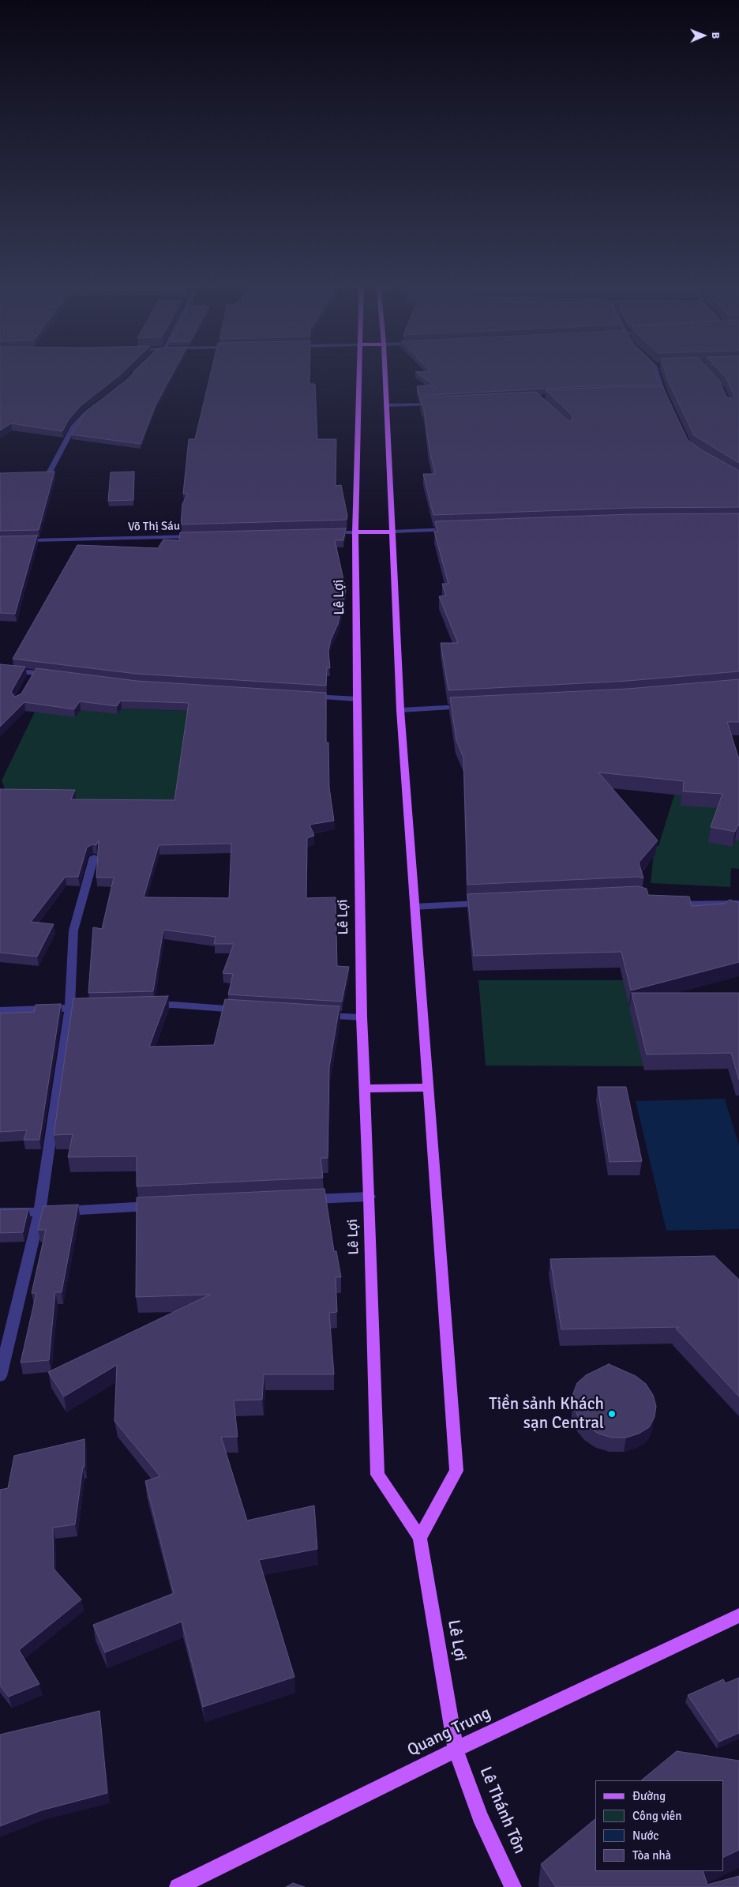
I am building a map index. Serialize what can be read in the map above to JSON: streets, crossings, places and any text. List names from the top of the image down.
{
  "streets": {
    "main road": ["Lê Lợi", "Quang Trung", "Lê Thánh Tôn"],
    "street": ["Võ Thị Sáu"]
  },
  "crossings": [
    ["Lê Lợi", "Quang Trung"],
    ["Lê Lợi", "Lê Thánh Tôn"],
    ["Quang Trung", "Lê Thánh Tôn"]
  ],
  "places": ["Tiền sảnh Khách sạn Central"],
  "legend": [
    "Đường",
    "Công viên",
    "Nước",
    "Tòa nhà"
  ],
  "north": "right"
}
